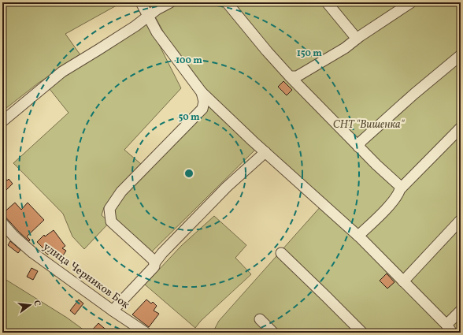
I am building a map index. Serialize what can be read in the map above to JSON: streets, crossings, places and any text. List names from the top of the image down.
{
  "streets": {
    "street": ["улица Черников Бок"]
  },
  "parks": ["СНТ \"Вишенка\""],
  "north": "right",
  "rings": ["150 m", "100 m", "50 m"]
}
